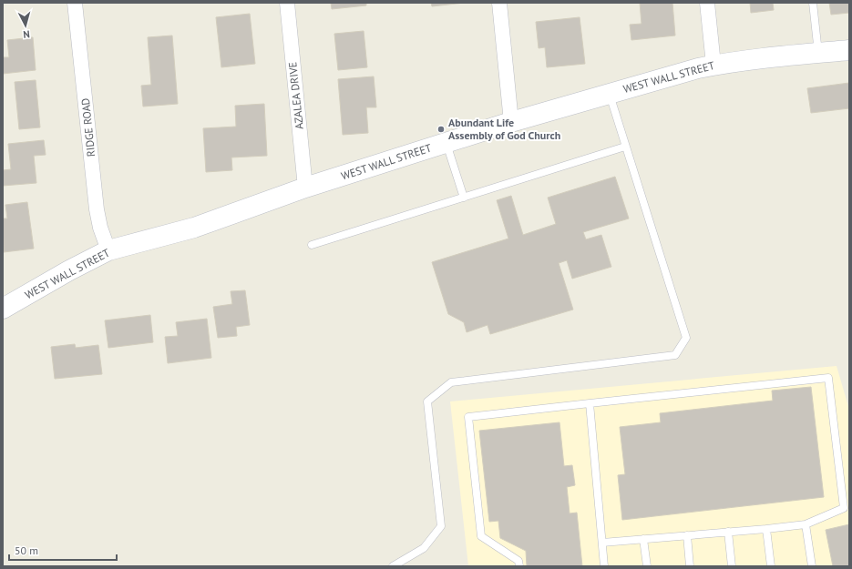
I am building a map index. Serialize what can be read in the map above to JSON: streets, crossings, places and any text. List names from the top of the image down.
{
  "streets": {
    "street": ["WEST WALL STREET", "AZALEA DRIVE", "RIDGE ROAD"]
  },
  "crossings": [
    ["WEST WALL STREET", "AZALEA DRIVE"],
    ["WEST WALL STREET", "RIDGE ROAD"]
  ],
  "places": ["Abundant Life Assembly of God Church"],
  "scale_bar": "50 m",
  "north": "bottom"
}
